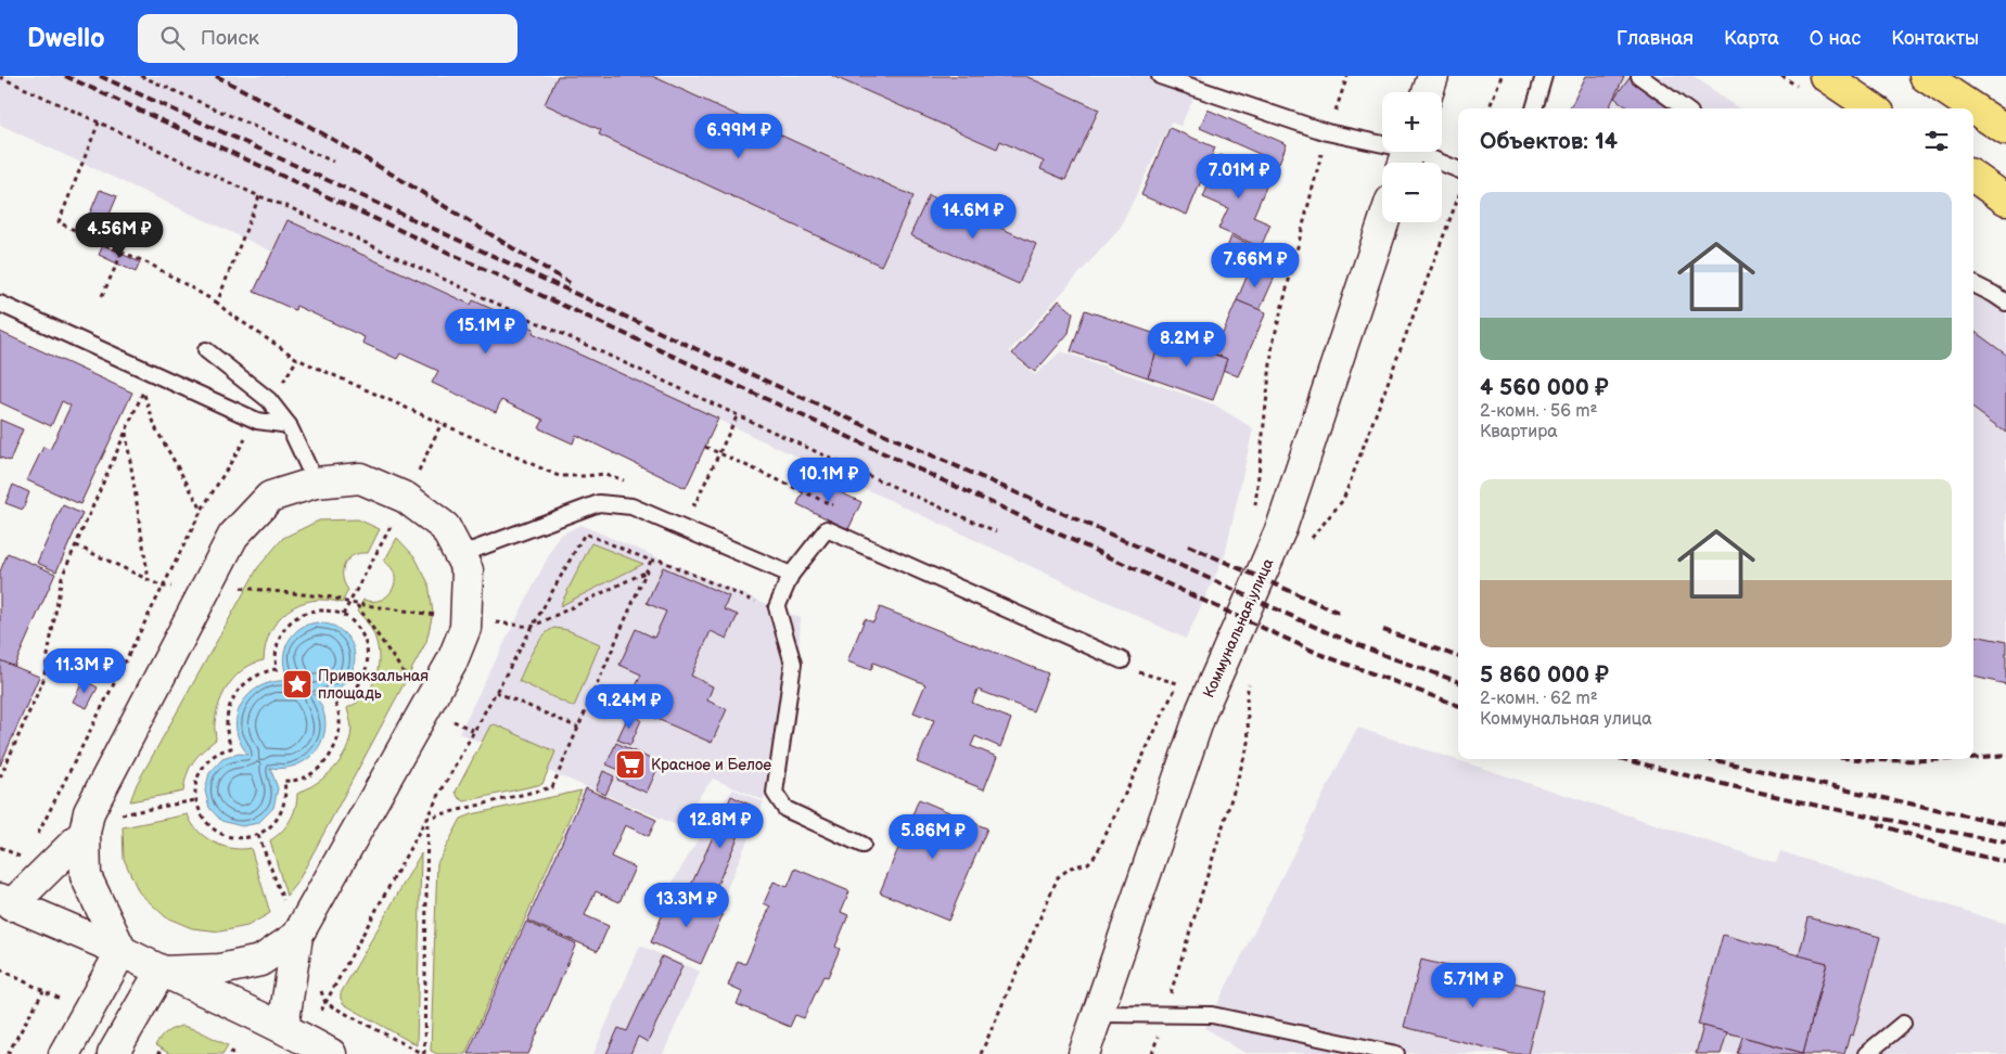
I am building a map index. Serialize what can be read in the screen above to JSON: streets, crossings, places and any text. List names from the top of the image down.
{
  "streets": {
    "street": ["Коммунальная улица"]
  },
  "places": {
    "place": ["Привокзальная площадь"],
    "supermarket": ["Красное и Белое"]
  },
  "page": {
    "header": "Dwello",
    "search": "Поиск",
    "nav": [
      "Главная",
      "Карта",
      "О нас",
      "Контакты"
    ],
    "map_buttons": ["+", "−"],
    "heading": "Объектов: 14",
    "price": [
      "6.99M ₽",
      "7.01M ₽",
      "14.6M ₽",
      "4.56M ₽",
      "7.66M ₽",
      "15.1M ₽",
      "8.2M ₽",
      "10.1M ₽",
      "11.3M ₽",
      "9.24M ₽",
      "12.8M ₽",
      "5.86M ₽",
      "13.3M ₽",
      "5.71M ₽"
    ],
    "list": [
      {
        "name": "4 560 000 ₽",
        "note": "2-комн. · 56 m² · Квартира"
      },
      {
        "name": "5 860 000 ₽",
        "note": "2-комн. · 62 m² · Коммунальная улица"
      }
    ]
  }
}
